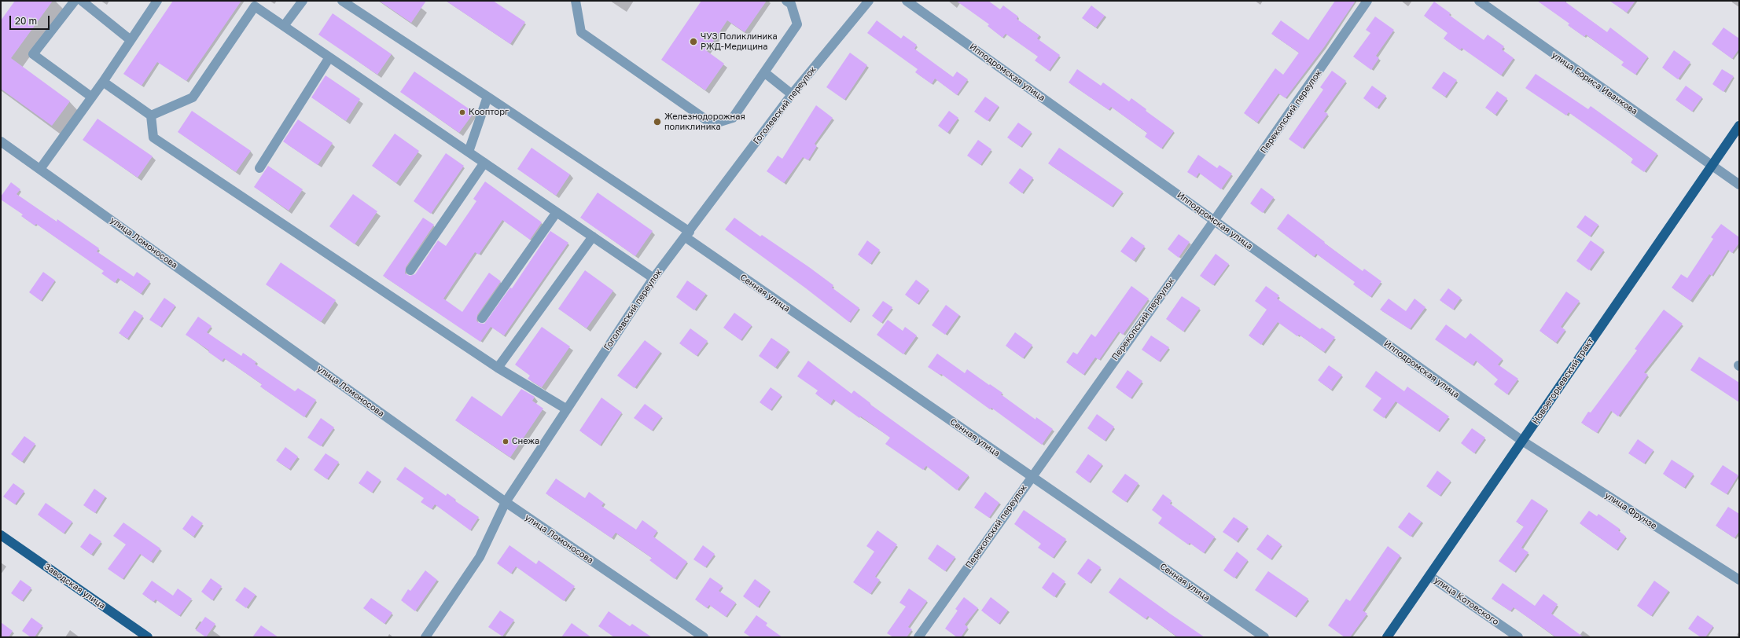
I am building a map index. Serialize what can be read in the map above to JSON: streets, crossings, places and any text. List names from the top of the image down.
{
  "streets": {
    "main road": ["Новоегорьевский тракт", "Заводская улица"],
    "street": [
      "Ипподромская улица",
      "улица Бориса Иванкова",
      "Гоголевский переулок",
      "Перекопский переулок",
      "улица Ломоносова",
      "Сенная улица",
      "улица Фрунзе",
      "улица Котовского"
    ]
  },
  "crossings": [
    ["Ипподромская улица", "Перекопский переулок"],
    ["Ипподромская улица", "Новоегорьевский тракт"],
    ["Ипподромская улица", "улица Фрунзе"],
    ["улица Бориса Иванкова", "Новоегорьевский тракт"],
    ["Гоголевский переулок", "улица Ломоносова"],
    ["Гоголевский переулок", "Сенная улица"],
    ["Перекопский переулок", "Сенная улица"],
    ["Новоегорьевский тракт", "улица Фрунзе"],
    ["Новоегорьевский тракт", "улица Котовского"]
  ],
  "places": [
    "ЧУЗ Поликлиника РЖД-Медицина",
    "Коопторг",
    "Железнодорожная поликлиника",
    "Снежа"
  ],
  "scale_bar": "20 m"
}
